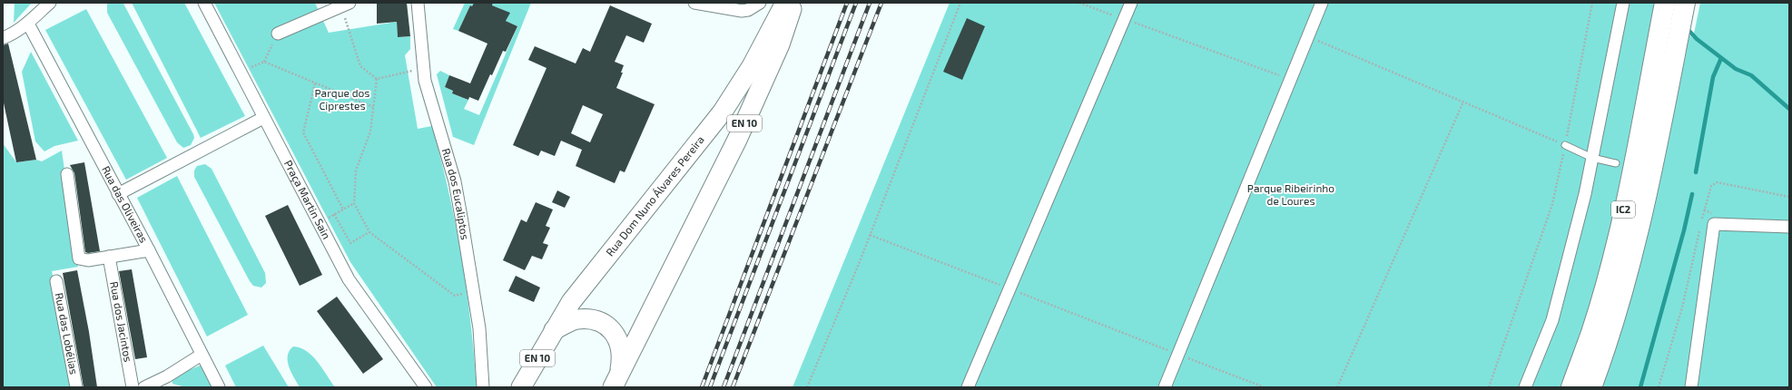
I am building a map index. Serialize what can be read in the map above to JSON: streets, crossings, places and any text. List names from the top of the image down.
{
  "streets": {
    "highway": ["IC2"],
    "main road": ["EN 10", "Rua Dom Nuno Álvares Pereira"],
    "street": [
      "Rua dos Eucaliptos",
      "Praça Martin Sain",
      "Rua das Oliveiras",
      "Rua dos Jacintos",
      "Rua das Lobélias"
    ]
  },
  "crossings": [
    ["EN 10", "Rua Dom Nuno Álvares Pereira"]
  ],
  "parks": ["Parque dos Ciprestes", "Parque Ribeirinho de Loures"]
}
